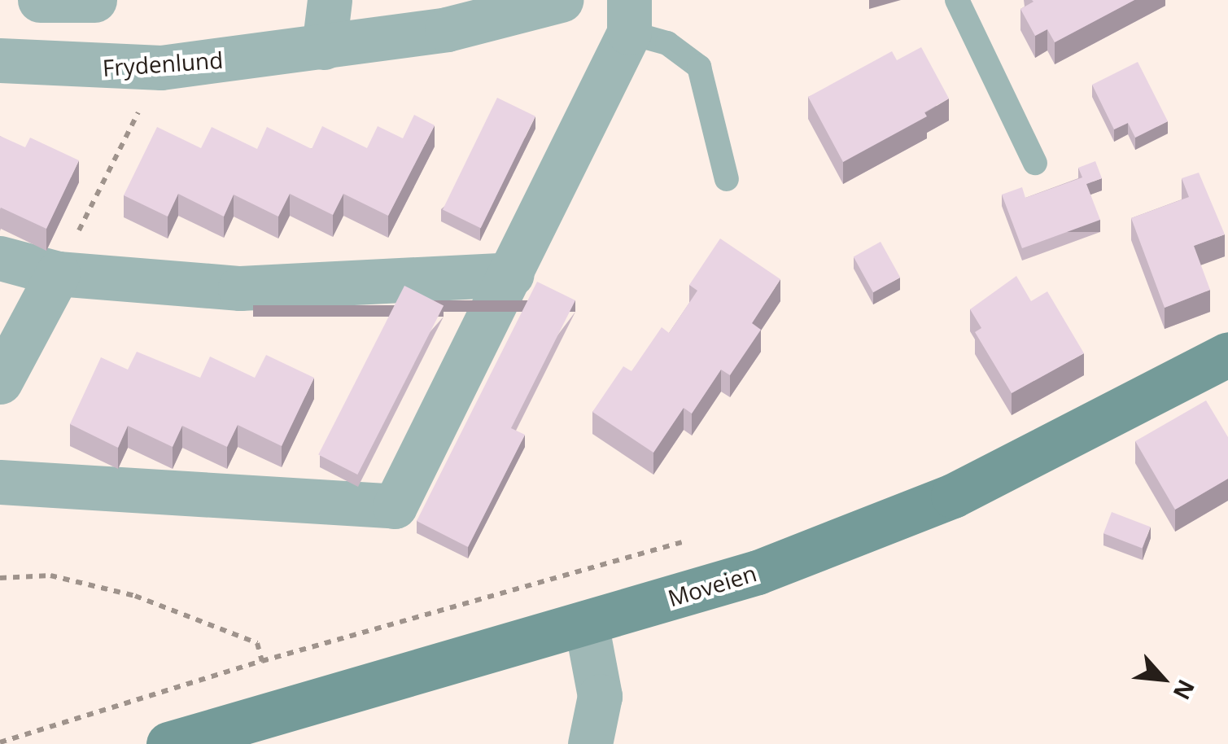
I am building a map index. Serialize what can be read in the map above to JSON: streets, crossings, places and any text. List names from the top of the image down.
{
  "streets": {
    "street": ["Frydenlund", "Moveien"]
  },
  "north": "bottom right"
}
